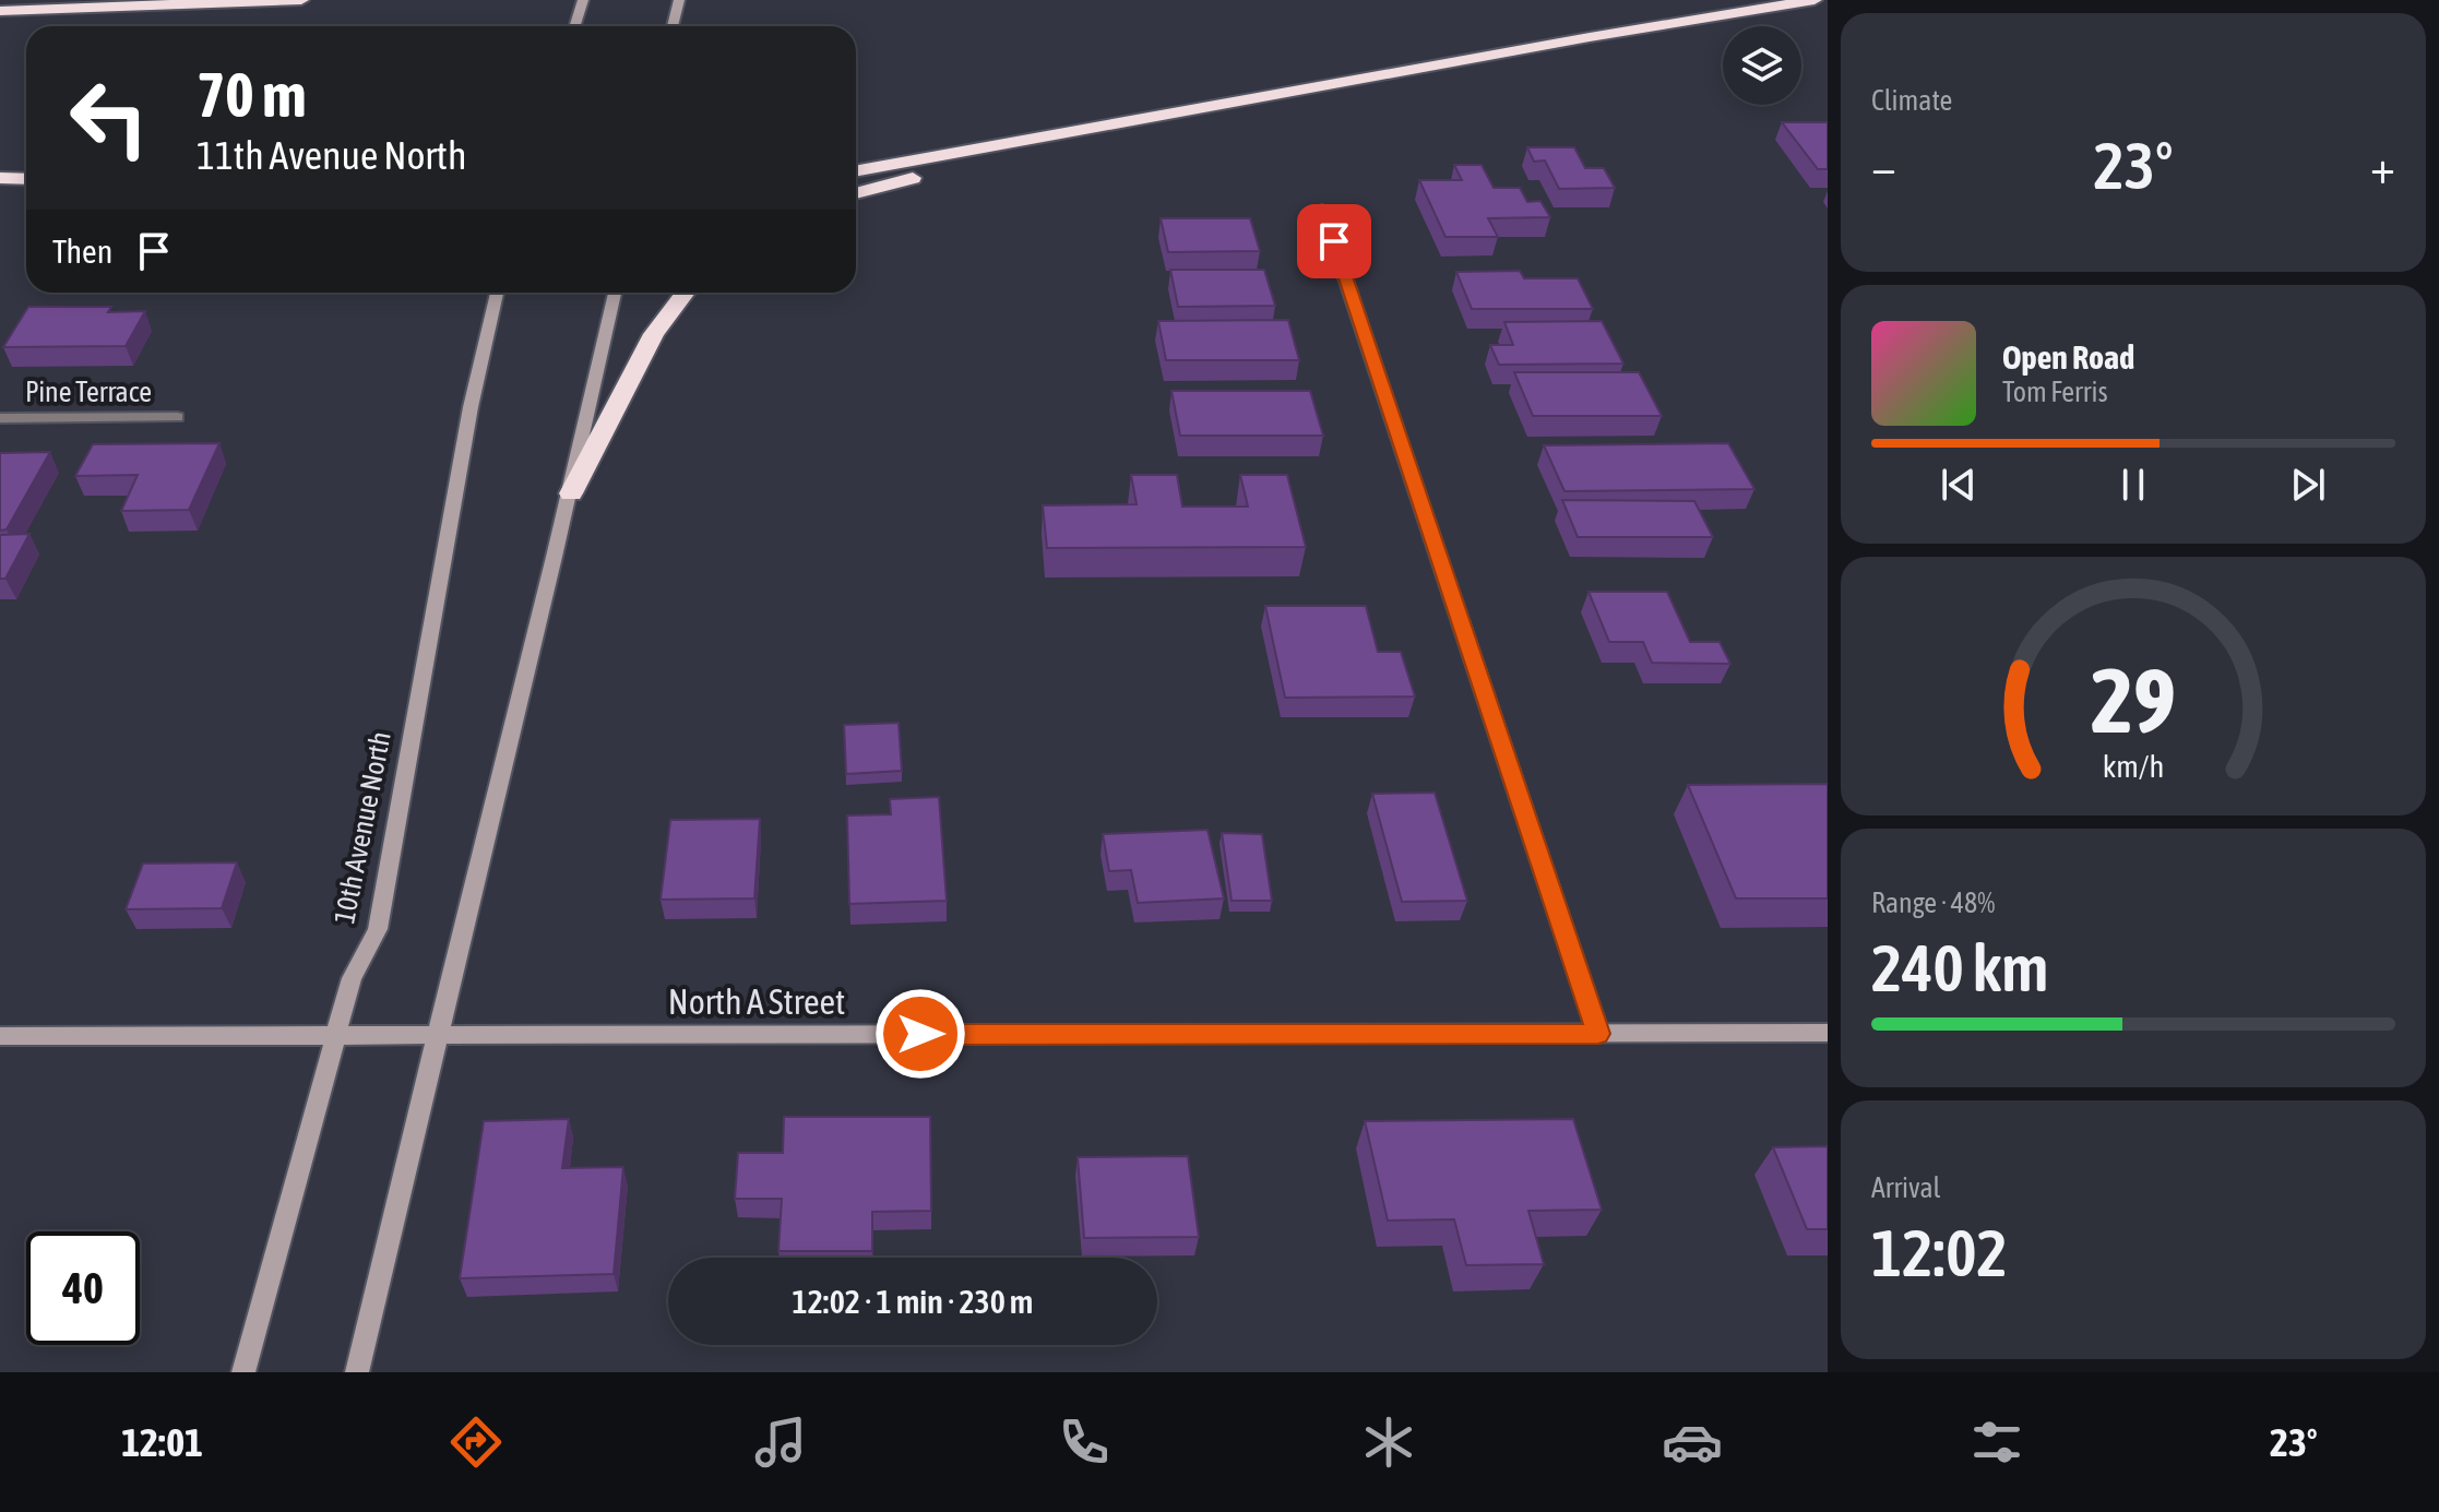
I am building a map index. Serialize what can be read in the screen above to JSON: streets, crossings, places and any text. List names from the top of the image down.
{
  "streets": {
    "main road": ["10th Avenue North", "North A Street"],
    "street": ["Pine Terrace"]
  },
  "crossings": [
    ["10th Avenue North", "North A Street"]
  ],
  "page": {
    "tile": [
      "Climate",
      ["Range · 48%", "240 km"],
      ["Arrival", "12:02"]
    ],
    "turn": ["70 m", "11th Avenue North"],
    "heat": ["−", "23°", "+"],
    "then": "Then",
    "song": ["Open Road", "Tom Ferris"],
    "limit": "40",
    "trip": "12:02 · 1 min · 230 m",
    "tabs": ["12:01", "23°"],
    "gauge": ["29", "km/h"]
  }
}
